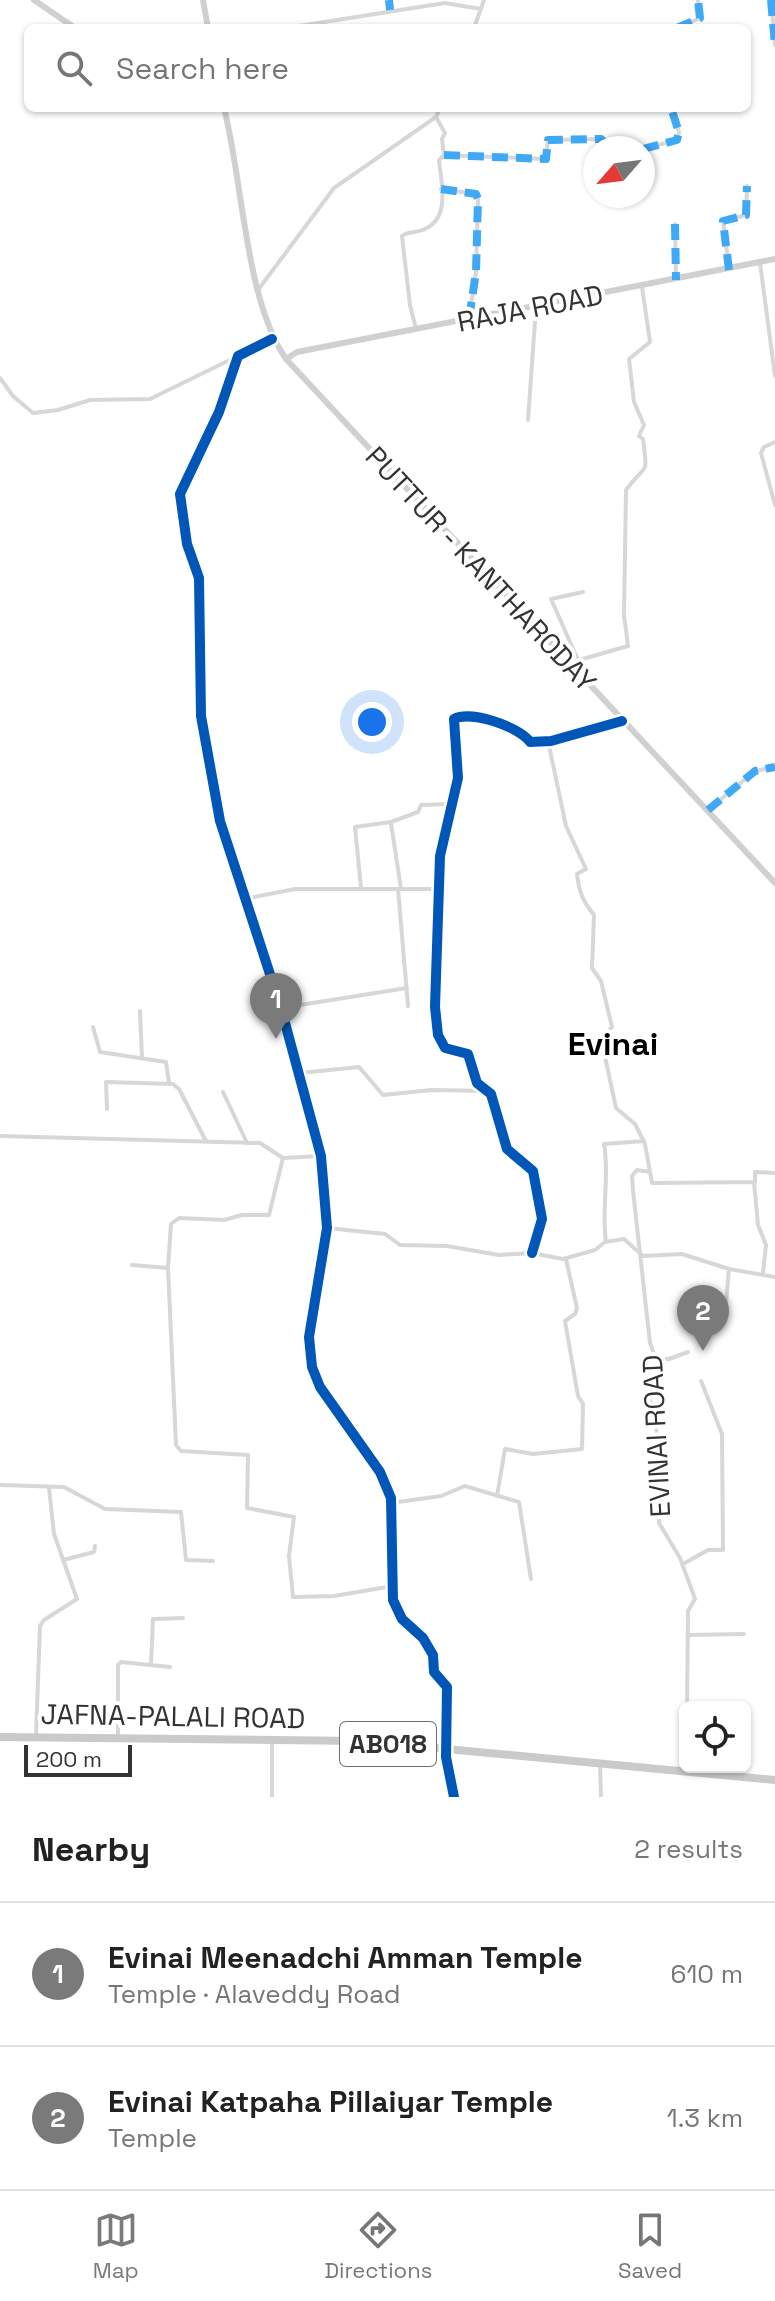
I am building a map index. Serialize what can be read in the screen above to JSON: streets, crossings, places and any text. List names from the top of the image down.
{
  "streets": {
    "main road": ["JAFNA-PALALI ROAD", "AB018"],
    "street": ["RAJA ROAD", "PUTTUR - KANTHARODAY", "EVINAI ROAD"]
  },
  "crossings": [
    ["RAJA ROAD", "PUTTUR - KANTHARODAY"]
  ],
  "districts": ["Evinai"],
  "scale_bar": "200 m",
  "north": "bottom left",
  "page": {
    "search": "Search here",
    "pins": ["1", "2"],
    "scale": "200 m",
    "heading": ["Nearby", "2 results"],
    "list": [
      {
        "mark": "1",
        "name": "Evinai Meenadchi Amman Temple",
        "note": "Temple · Alaveddy Road",
        "value": "610 m"
      },
      {
        "mark": "2",
        "name": "Evinai Katpaha Pillaiyar Temple",
        "note": "Temple",
        "value": "1.3 km"
      }
    ],
    "nav": ["Map", "Directions", "Saved"]
  }
}
